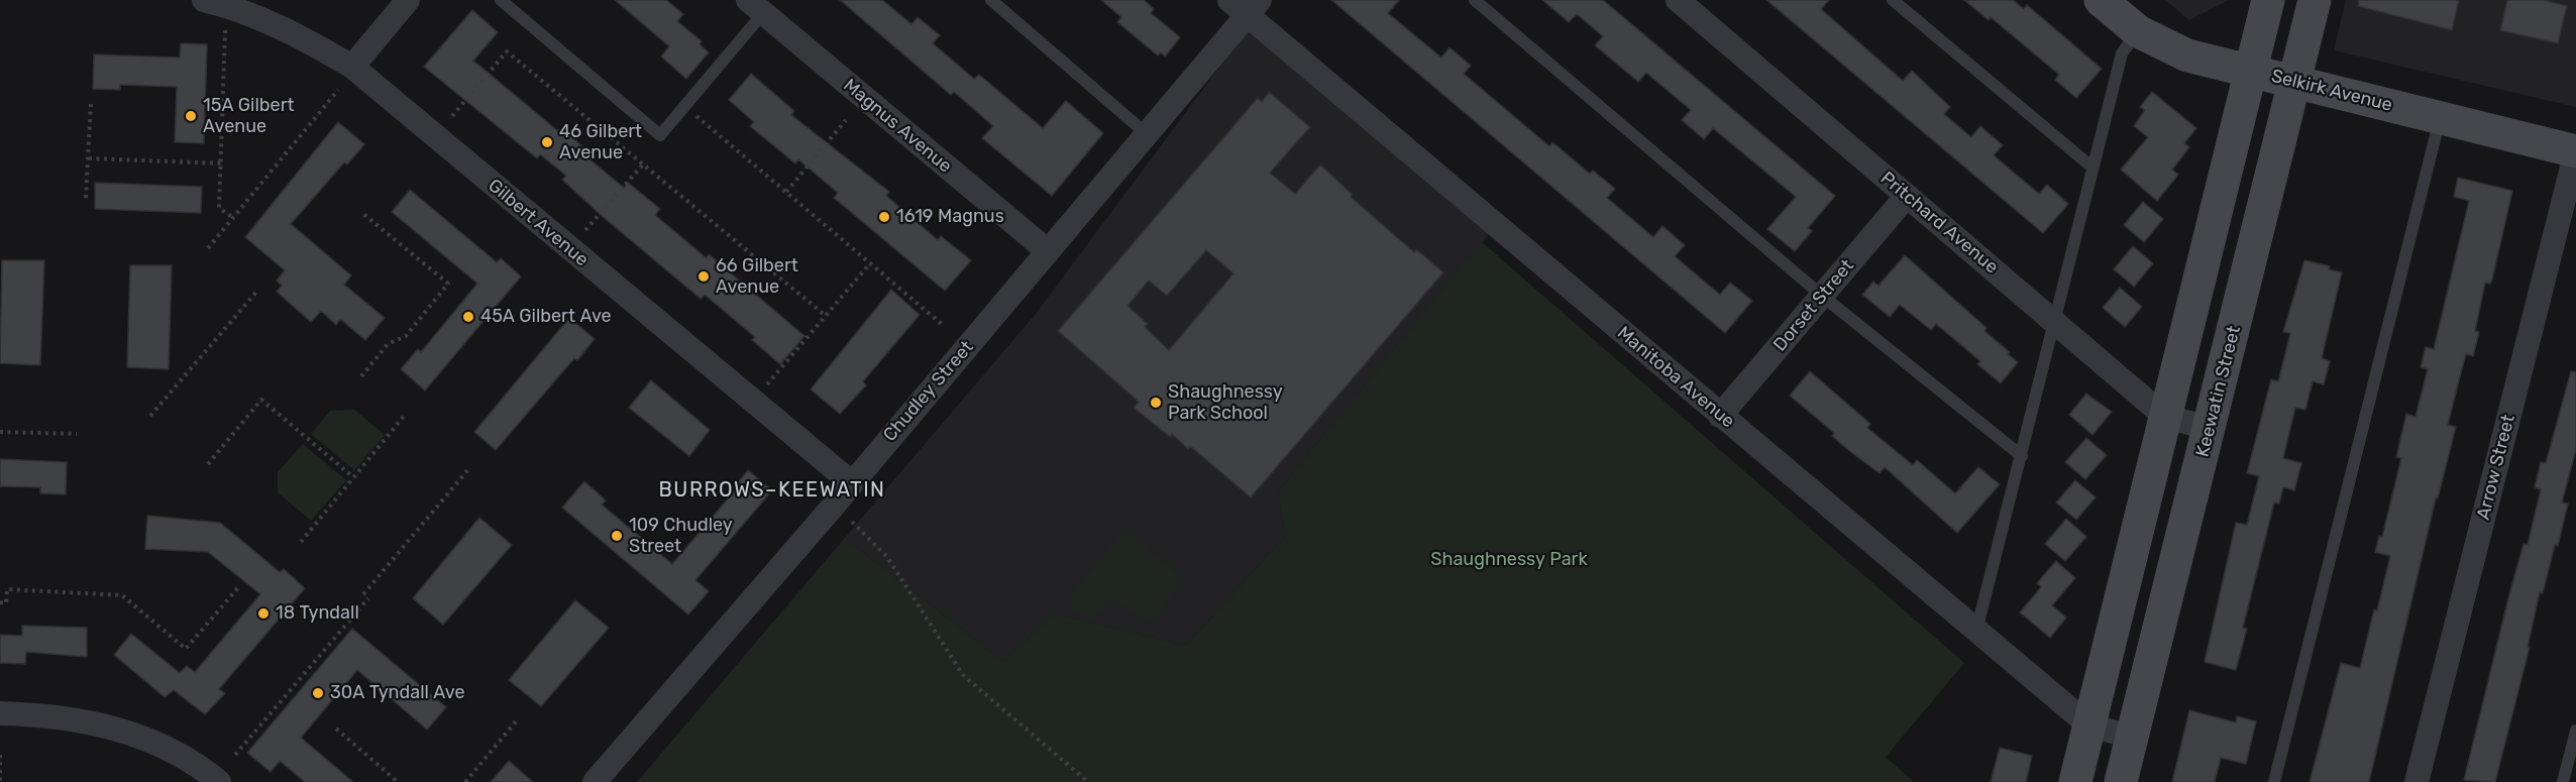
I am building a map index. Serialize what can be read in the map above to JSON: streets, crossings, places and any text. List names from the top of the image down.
{
  "streets": {
    "main road": ["Selkirk Avenue", "Keewatin Street"],
    "street": [
      "Magnus Avenue",
      "Gilbert Avenue",
      "Pritchard Avenue",
      "Dorset Street",
      "Manitoba Avenue",
      "Chudley Street",
      "Arrow Street"
    ]
  },
  "crossings": [
    ["Selkirk Avenue", "Keewatin Street"],
    ["Selkirk Avenue", "Arrow Street"],
    ["Magnus Avenue", "Chudley Street"],
    ["Gilbert Avenue", "Chudley Street"],
    ["Pritchard Avenue", "Dorset Street"],
    ["Pritchard Avenue", "Keewatin Street"],
    ["Dorset Street", "Manitoba Avenue"],
    ["Manitoba Avenue", "Chudley Street"],
    ["Manitoba Avenue", "Keewatin Street"]
  ],
  "districts": ["BURROWS–KEEWATIN"],
  "parks": ["Shaughnessy Park"],
  "places": [
    "15A Gilbert Avenue",
    "46 Gilbert Avenue",
    "1619 Magnus",
    "66 Gilbert Avenue",
    "45A Gilbert Ave",
    "Shaughnessy Park School",
    "109 Chudley Street",
    "18 Tyndall",
    "30A Tyndall Ave"
  ]
}
